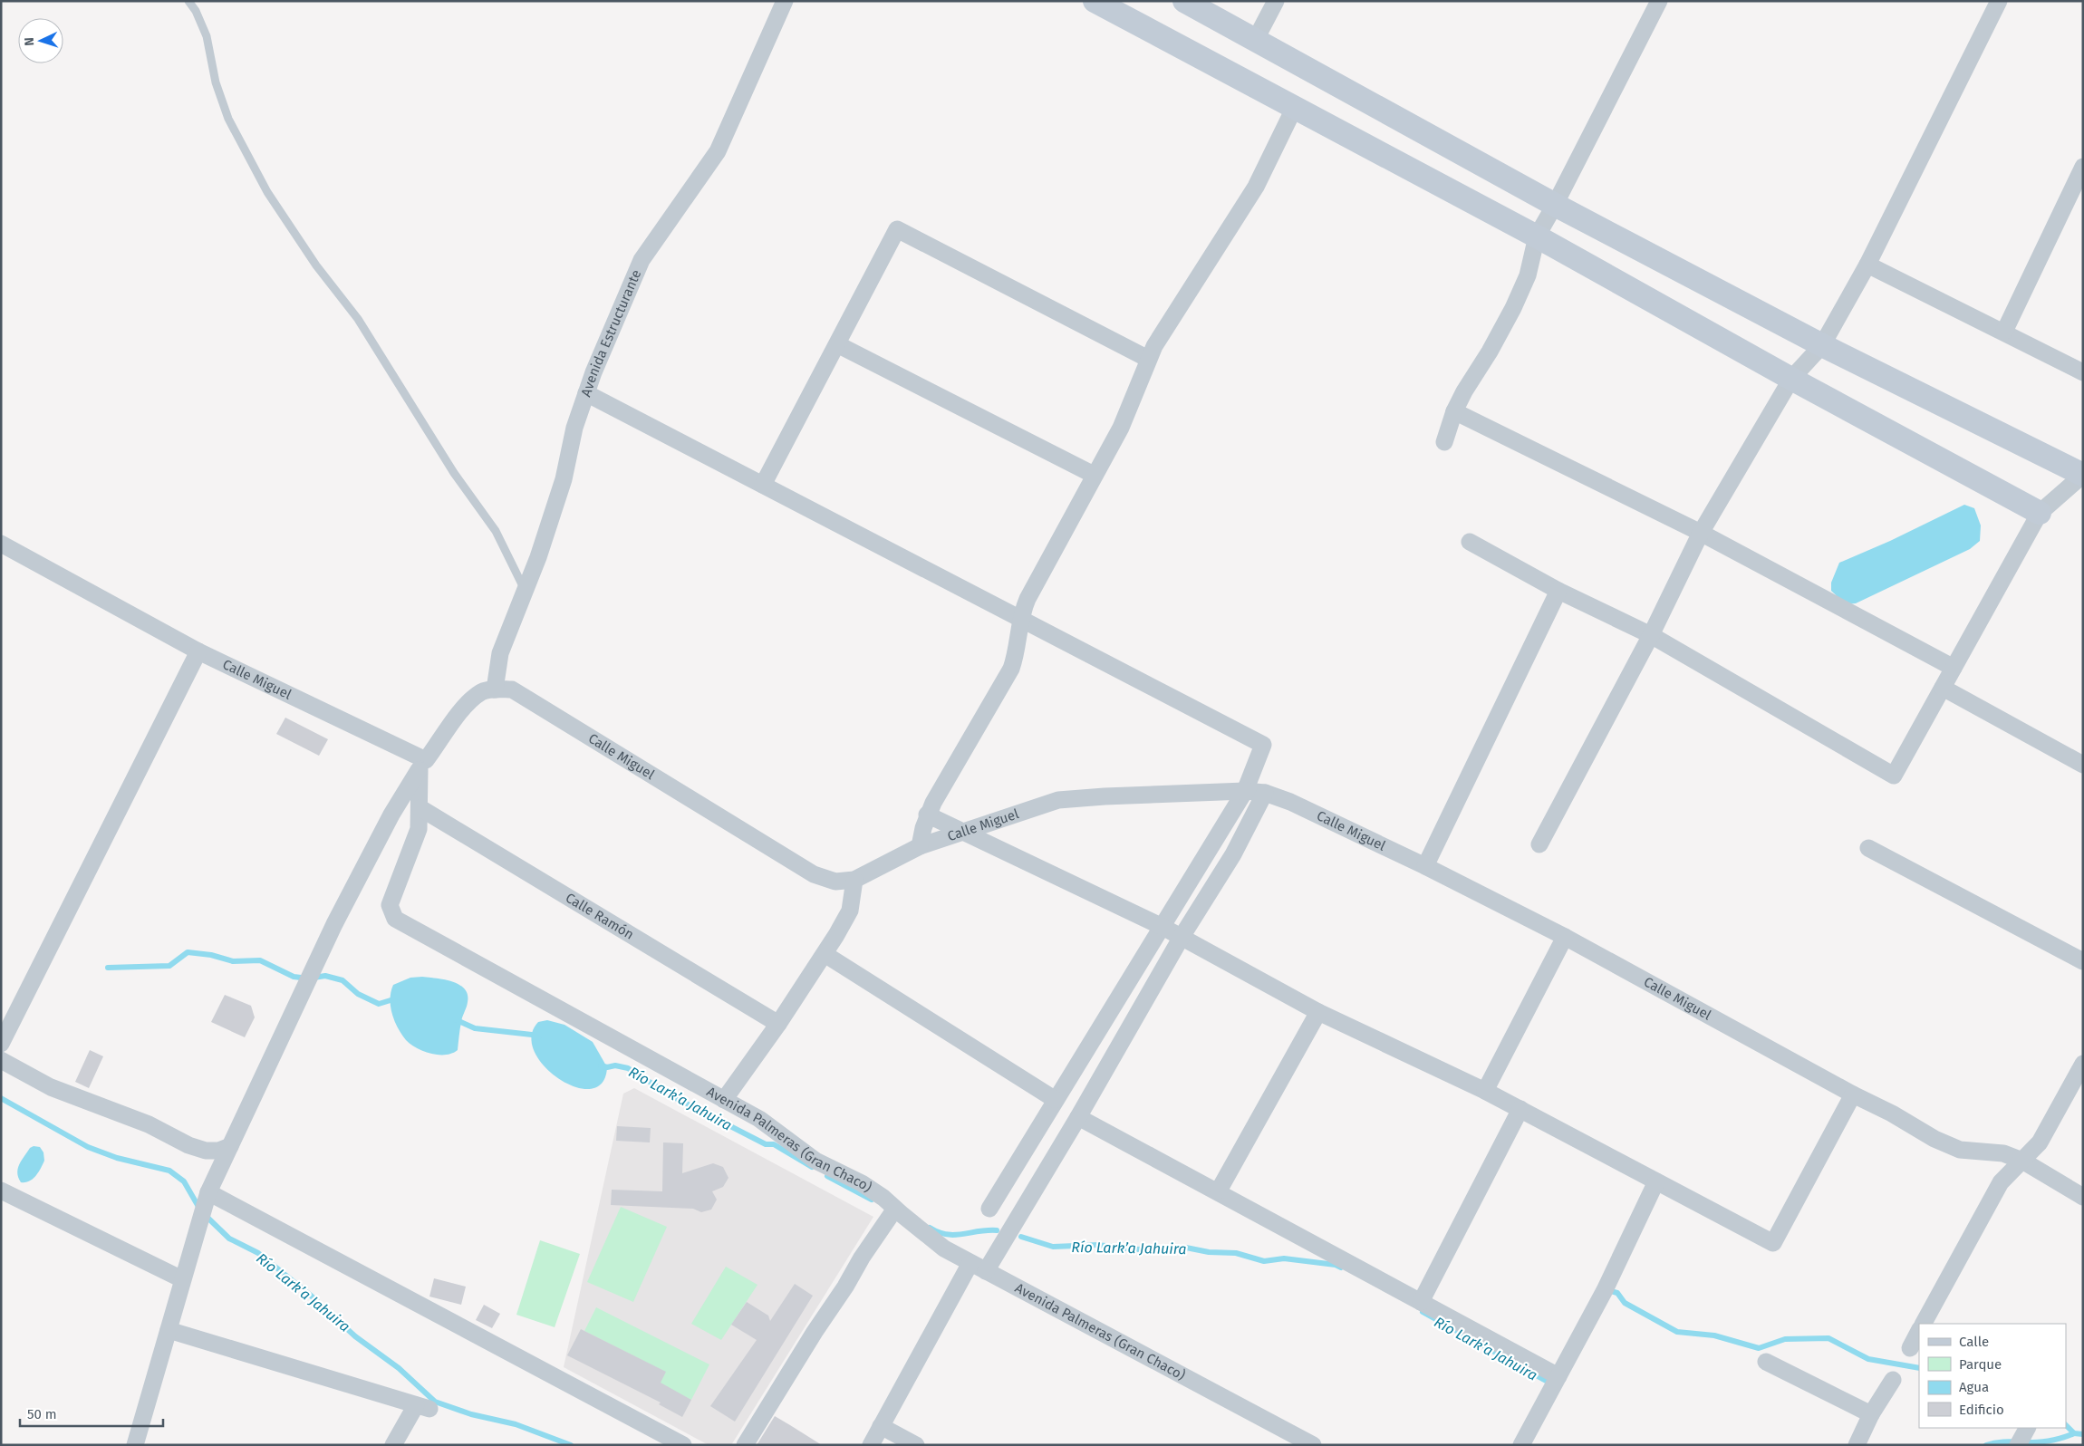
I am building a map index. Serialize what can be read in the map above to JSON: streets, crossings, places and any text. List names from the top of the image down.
{
  "streets": {
    "street": [
      "Avenida Estructurante",
      "Calle Miguel",
      "Calle Ramón",
      "Avenida Palmeras (Gran Chaco)"
    ]
  },
  "crossings": [
    ["Avenida Estructurante", "Calle Miguel"],
    ["Calle Miguel", "Avenida Palmeras (Gran Chaco)"],
    ["Calle Ramón", "Avenida Palmeras (Gran Chaco)"]
  ],
  "water": ["Río Lark’a Jahuira"],
  "legend": [
    "Calle",
    "Parque",
    "Agua",
    "Edificio"
  ],
  "scale_bar": "50 m",
  "north": "left"
}
